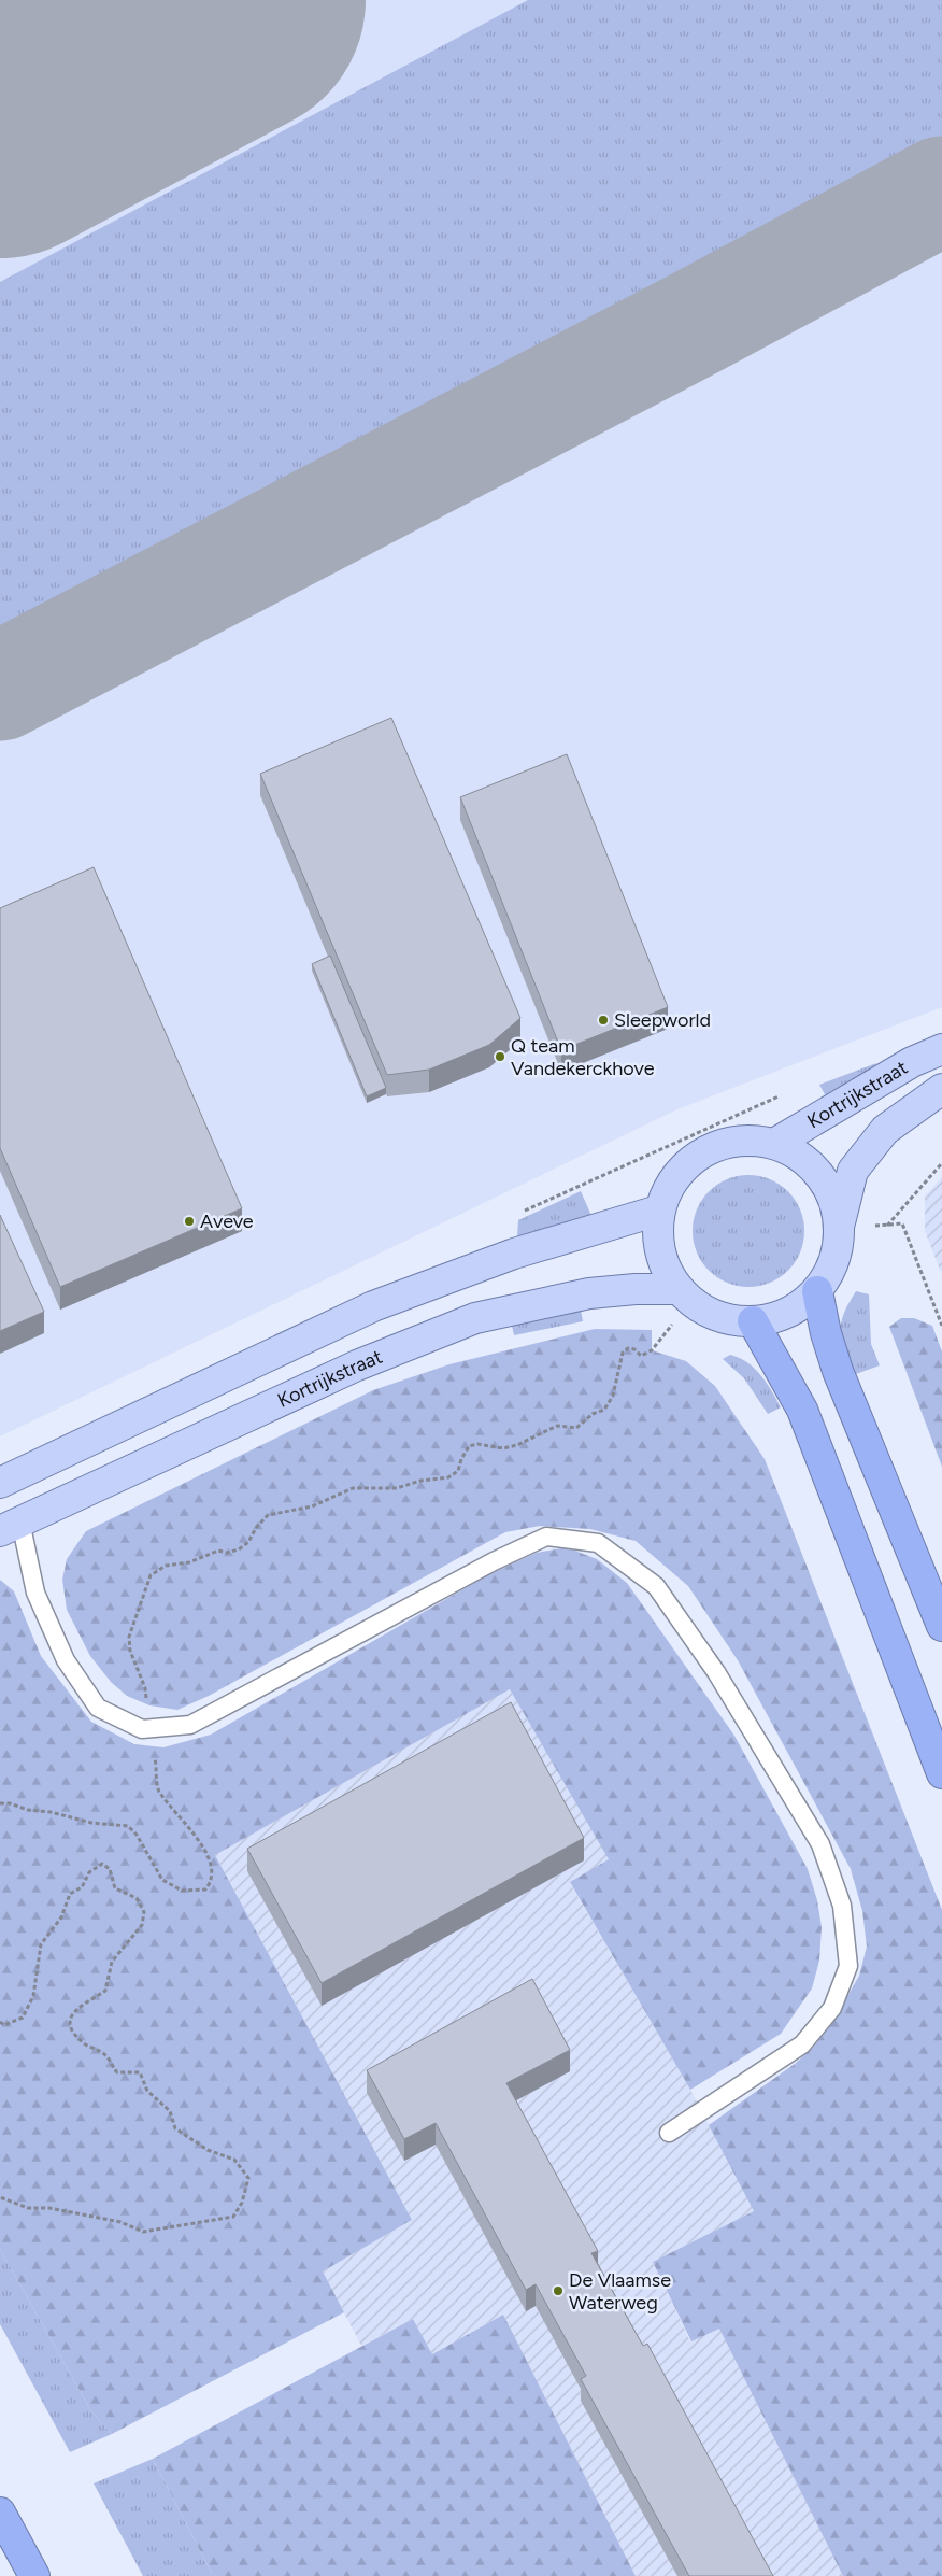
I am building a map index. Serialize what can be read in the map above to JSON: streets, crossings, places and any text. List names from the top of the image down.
{
  "streets": {
    "main road": ["Kortrijkstraat"]
  },
  "places": [
    "Sleepworld",
    "Q team Vandekerckhove",
    "Aveve",
    "De Vlaamse Waterweg"
  ]
}
